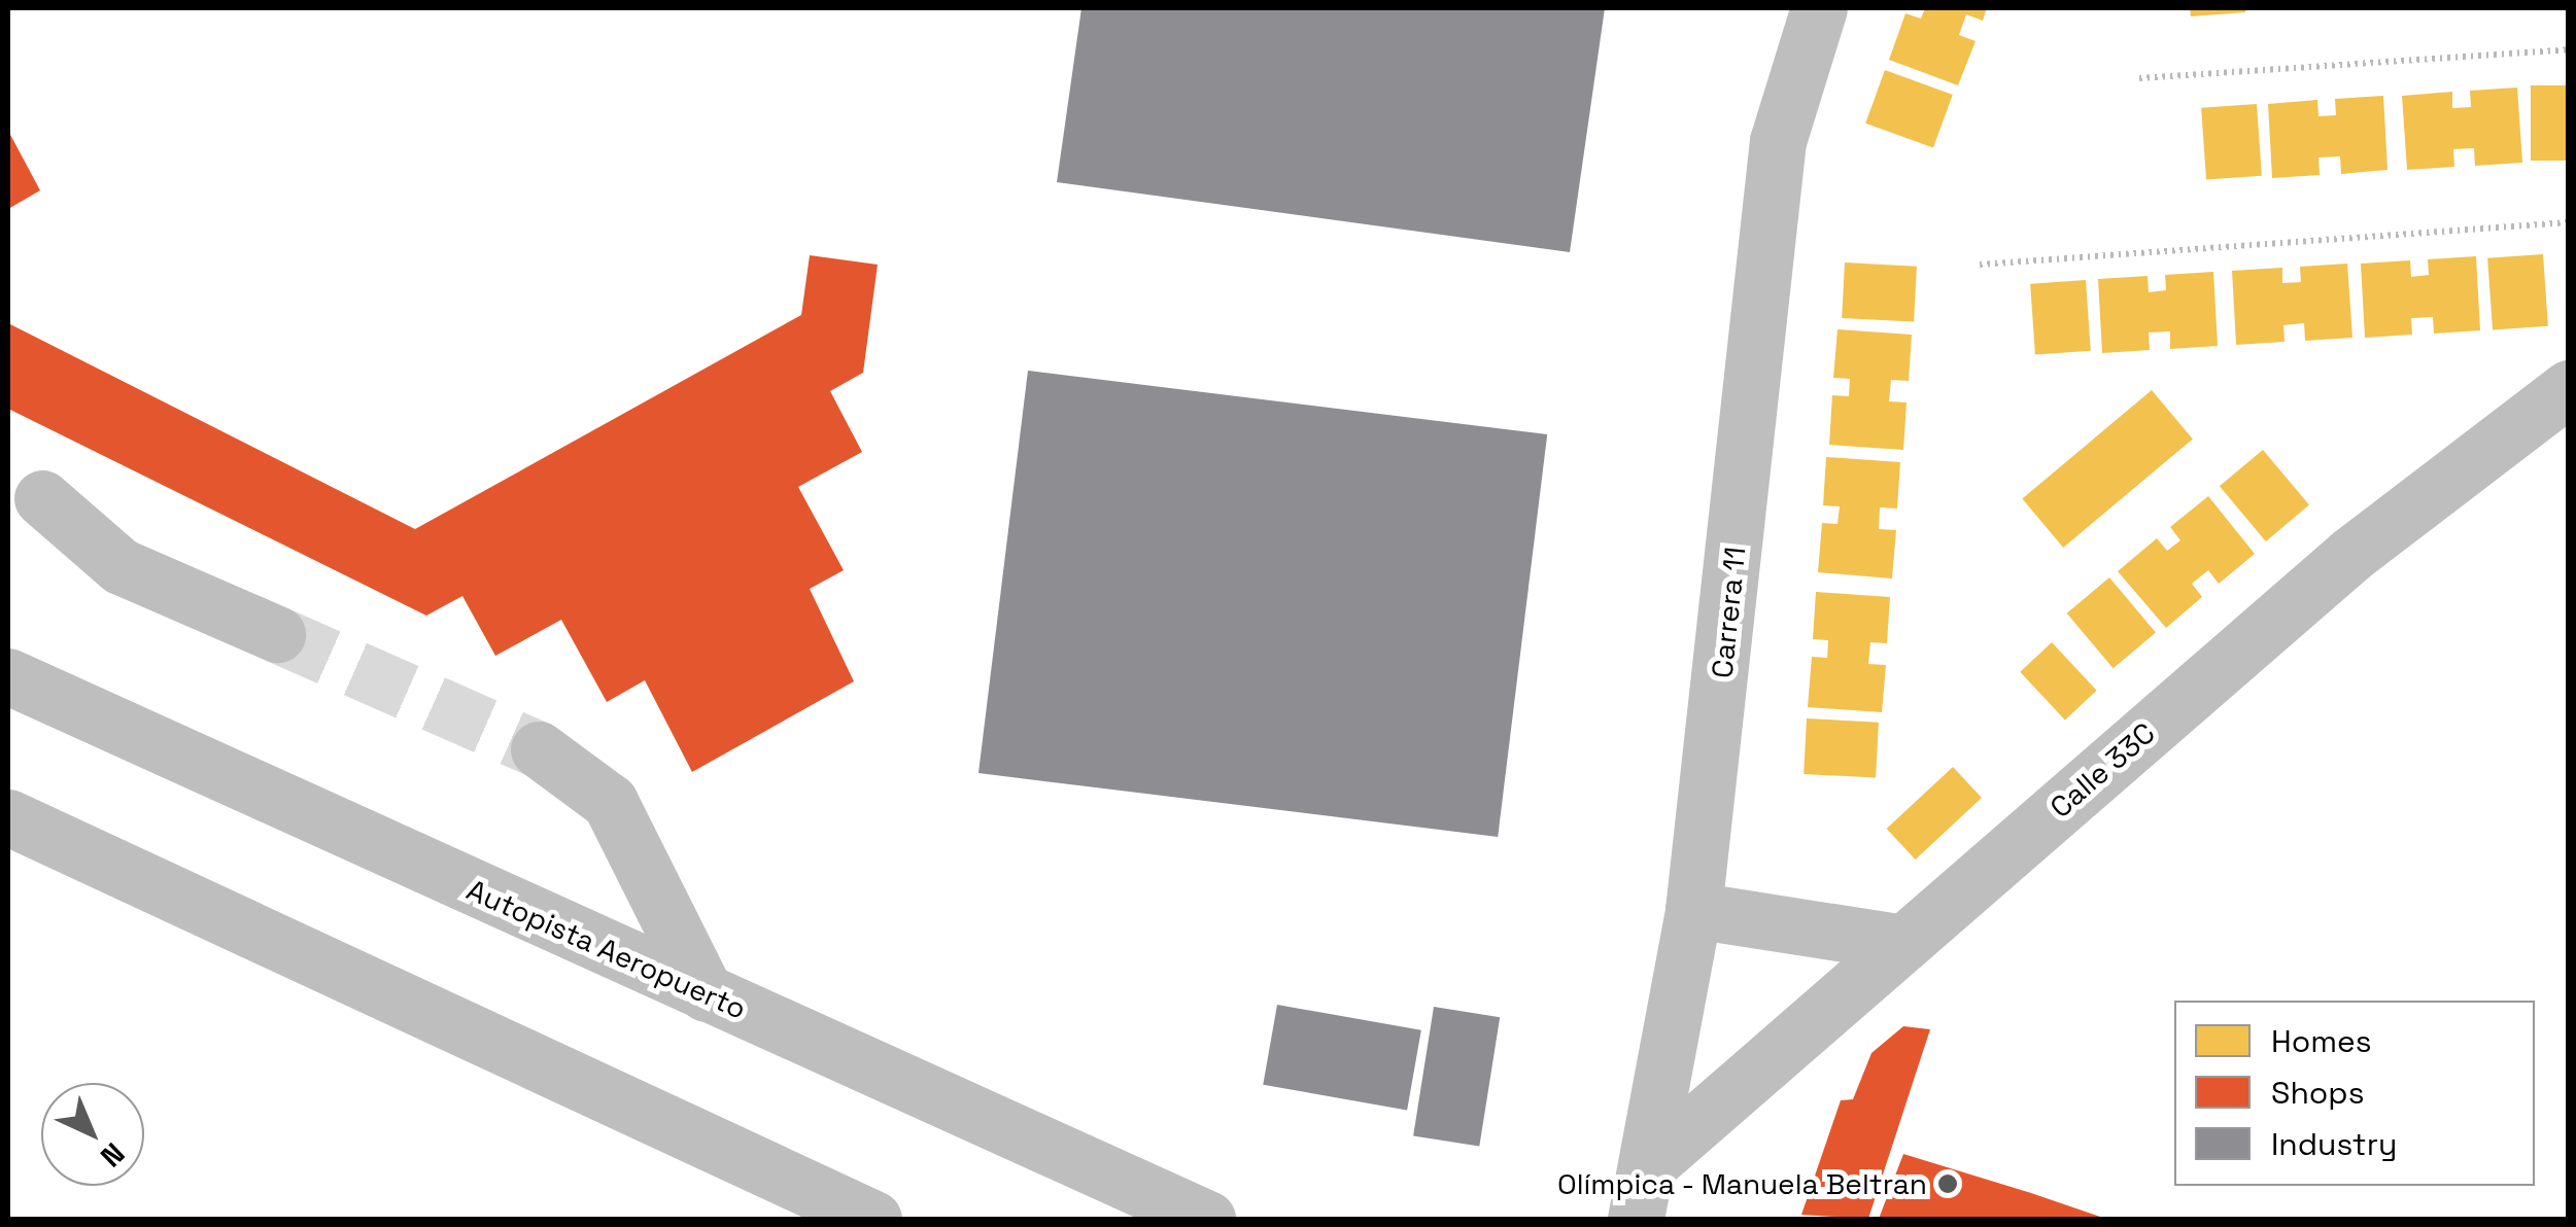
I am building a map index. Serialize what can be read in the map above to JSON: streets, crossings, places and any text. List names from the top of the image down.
{
  "streets": {
    "main road": ["Carrera 11", "Calle 33C", "Autopista Aeropuerto"]
  },
  "crossings": [
    ["Carrera 11", "Calle 33C"]
  ],
  "places": ["Olímpica - Manuela Beltran"],
  "legend": ["Homes", "Shops", "Industry"],
  "north": "bottom right"
}
